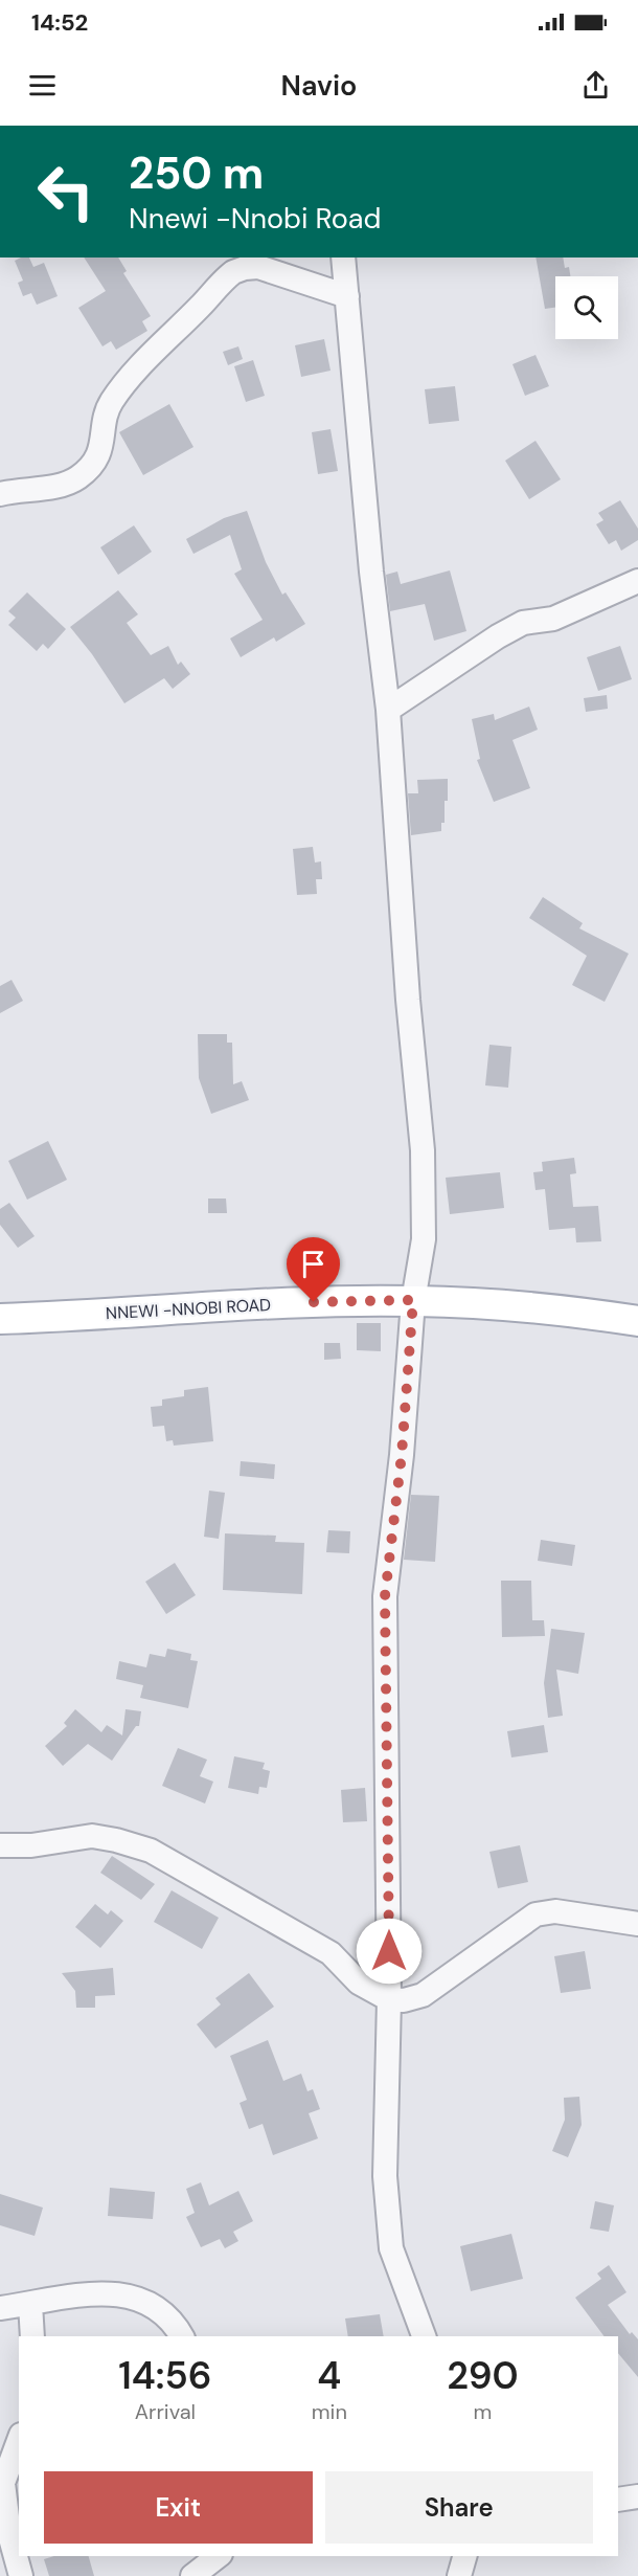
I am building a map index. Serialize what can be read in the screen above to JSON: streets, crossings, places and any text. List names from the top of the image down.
{
  "streets": {
    "main road": ["NNEWI -NNOBI ROAD"]
  },
  "page": {
    "status": "14:52",
    "header": "Navio",
    "turn": ["250 m", "Nnewi -Nnobi Road"],
    "eta": [
      "14:56",
      "Arrival",
      "4",
      "min",
      "290",
      "m"
    ],
    "buttons": ["Exit", "Share"]
  }
}
